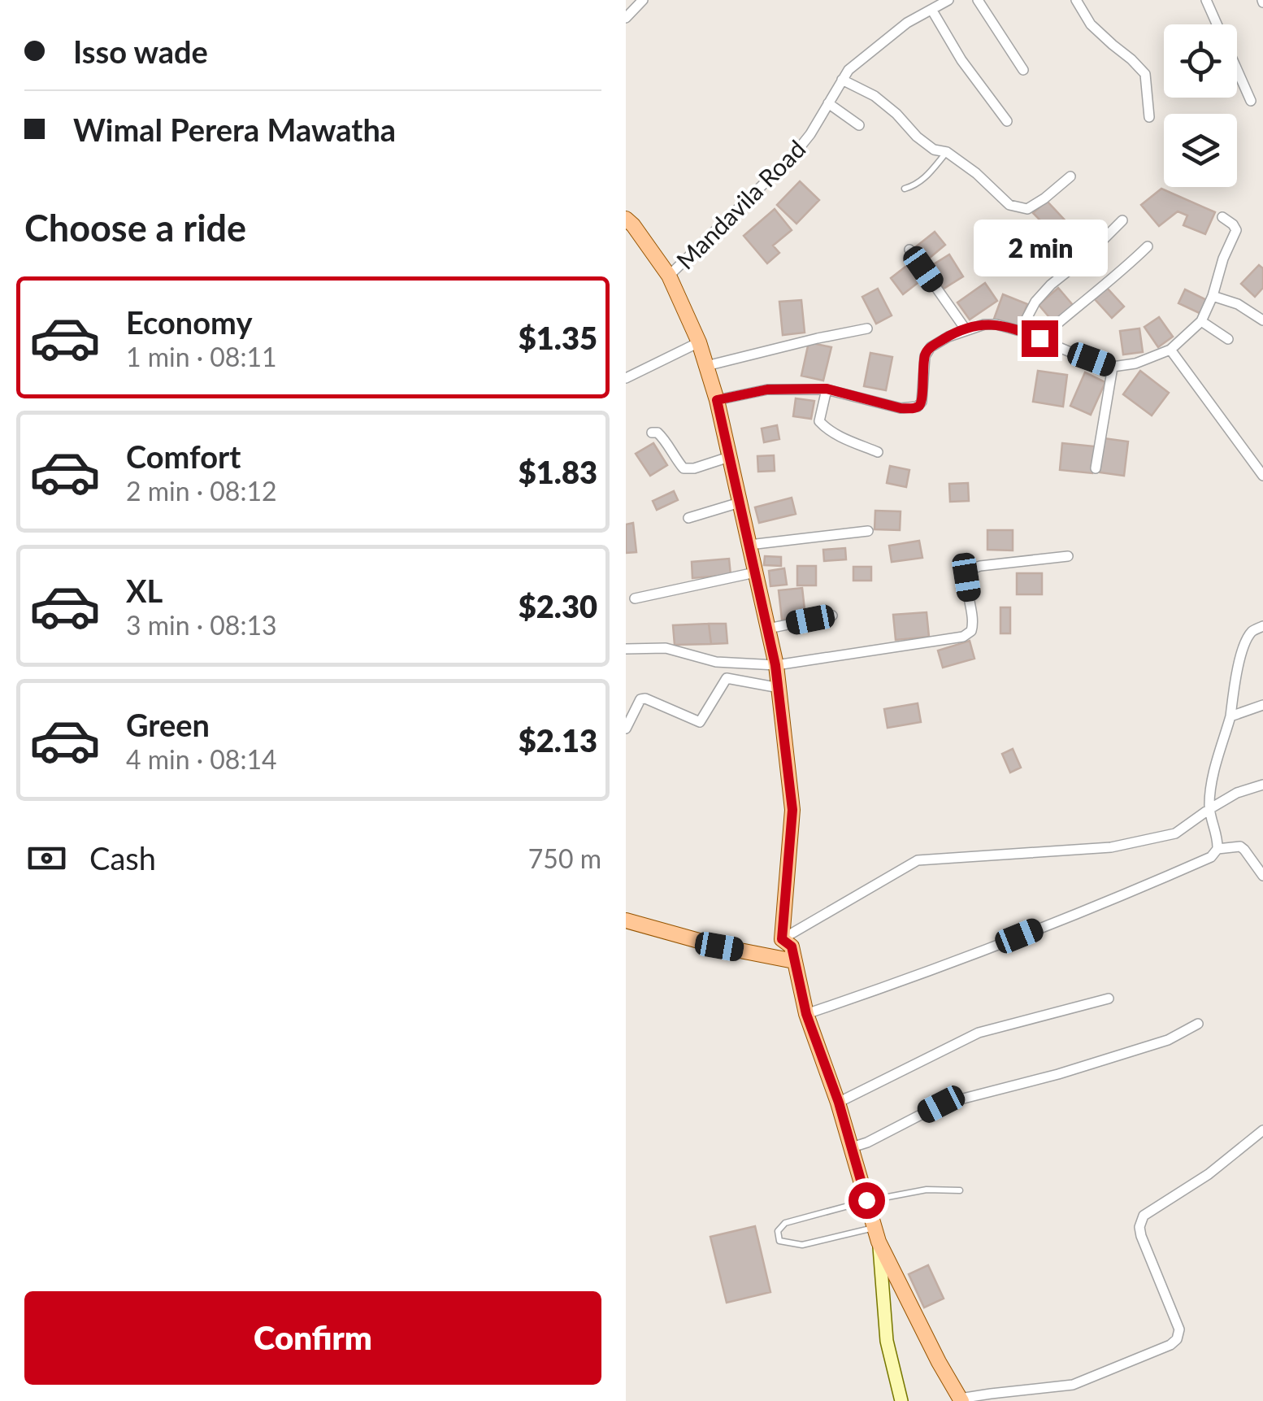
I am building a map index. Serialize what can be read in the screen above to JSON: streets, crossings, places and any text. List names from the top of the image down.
{
  "streets": {
    "street": ["Mandavila Road"]
  },
  "page": {
    "banner": ["Isso wade", "Wimal Perera Mawatha"],
    "heading": "Choose a ride",
    "bubble": "2 min",
    "list": [
      {
        "name": "Economy",
        "note": "1 min · 08:11",
        "value": "$1.35"
      },
      {
        "name": "Comfort",
        "note": "2 min · 08:12",
        "value": "$1.83"
      },
      {
        "name": "XL",
        "note": "3 min · 08:13",
        "value": "$2.30"
      },
      {
        "name": "Green",
        "note": "4 min · 08:14",
        "value": "$2.13"
      }
    ],
    "pay": ["Cash", "750 m"],
    "buttons": "Confirm"
  }
}
